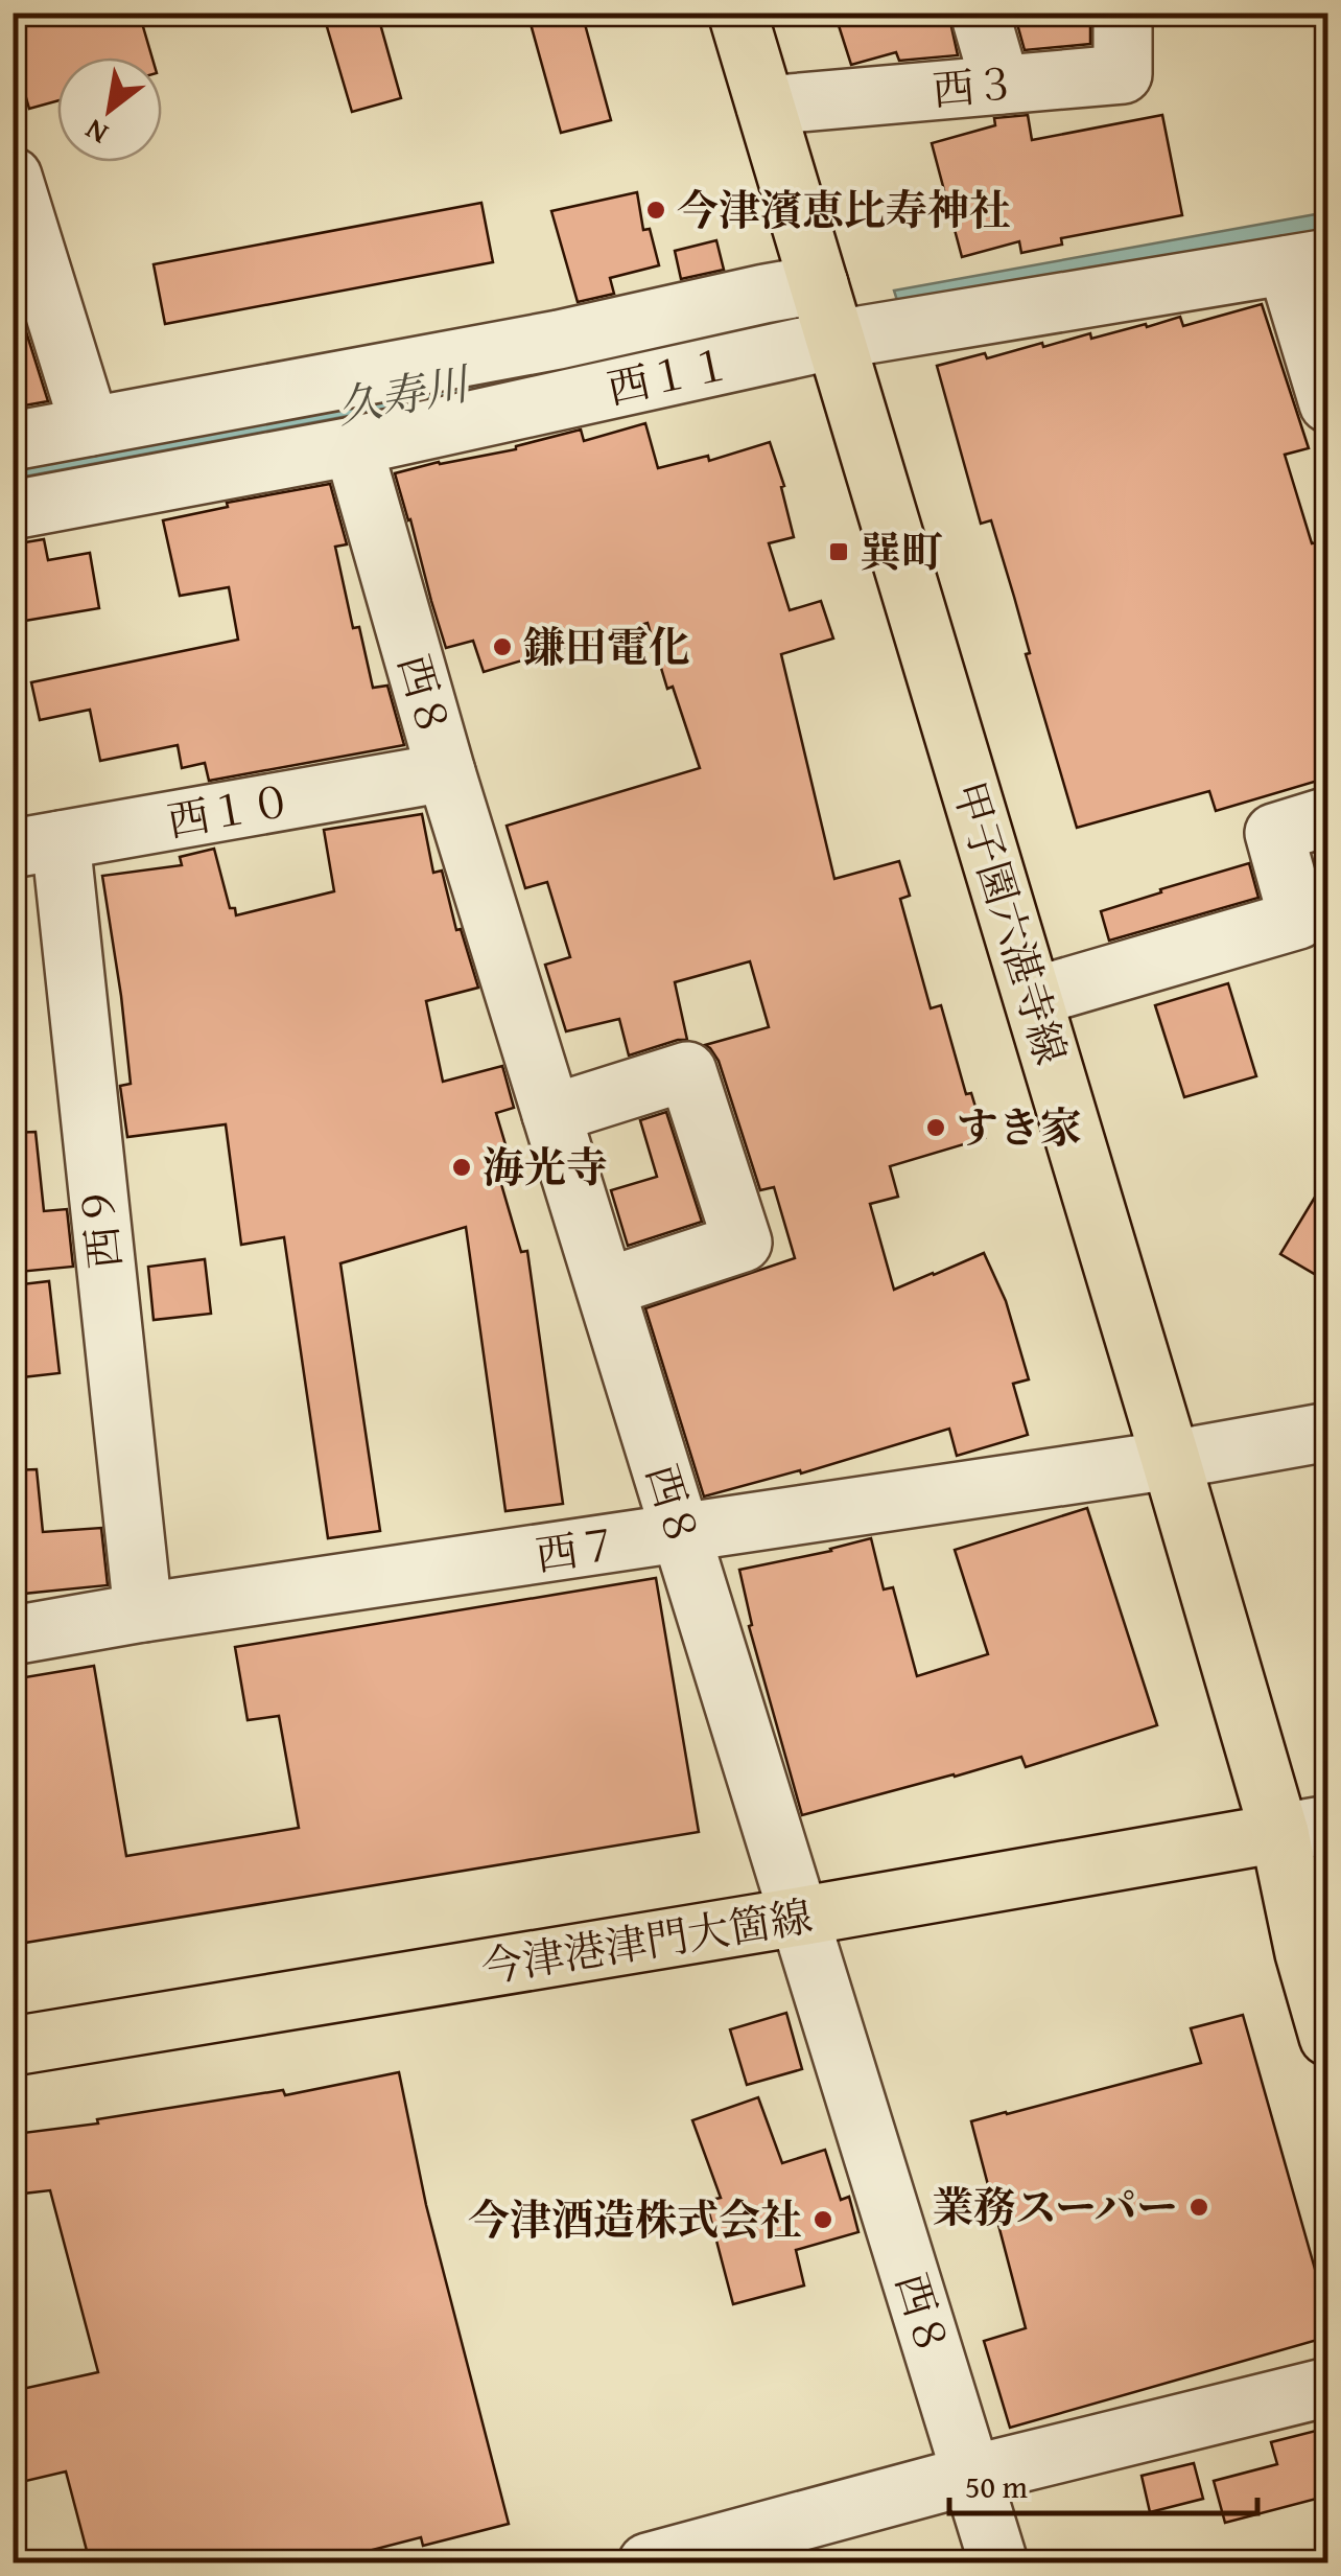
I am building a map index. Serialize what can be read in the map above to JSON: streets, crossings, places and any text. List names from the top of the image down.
{
  "streets": {
    "main road": ["甲子園六湛寺線", "今津港津門大箇線"],
    "street": [
      "西３",
      "西１１",
      "西８",
      "西１０",
      "西９",
      "西７"
    ]
  },
  "crossings": [
    ["西３", "甲子園六湛寺線"],
    ["西１１", "西８"],
    ["西１１", "甲子園六湛寺線"],
    ["西８", "西１０"],
    ["西８", "西７"],
    ["西８", "今津港津門大箇線"],
    ["西１０", "西９"],
    ["甲子園六湛寺線", "西７"],
    ["甲子園六湛寺線", "今津港津門大箇線"],
    ["西９", "西７"]
  ],
  "water": ["久寿川"],
  "places": {
    "other": [
      "今津濱恵比寿神社",
      "鎌田電化",
      "すき家",
      "海光寺",
      "業務スーパー",
      "今津酒造株式会社"
    ],
    "transit": ["巽町"]
  },
  "scale_bar": "50 m",
  "north": "bottom left"
}
